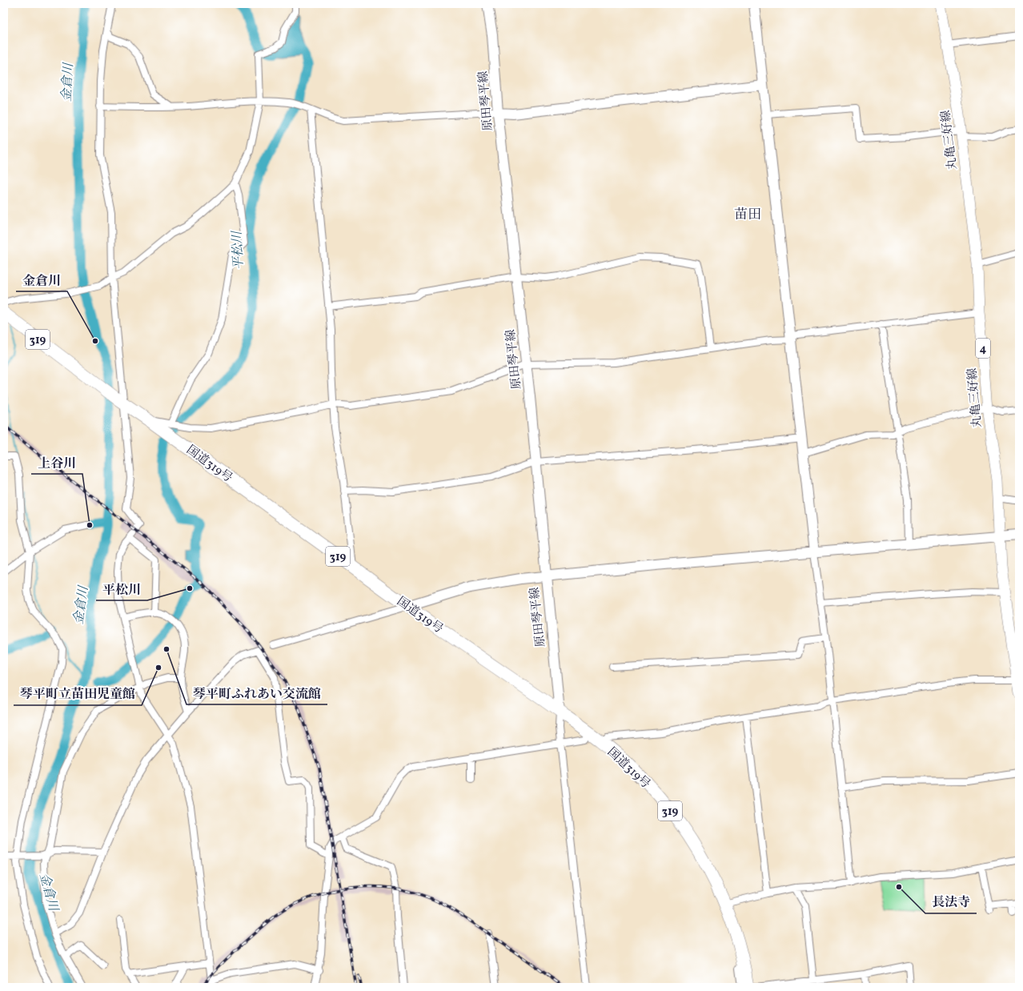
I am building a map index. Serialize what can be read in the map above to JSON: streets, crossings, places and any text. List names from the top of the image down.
{
  "streets": {
    "highway": ["319", "国道319号"],
    "main road": ["丸亀三好線", "4"],
    "street": ["原田琴平線"]
  },
  "crossings": [
    ["原田琴平線", "国道319号"]
  ],
  "districts": ["苗田"],
  "water": ["金倉川", "平松川"],
  "places": [
    "金倉川",
    "上谷川",
    "平松川",
    "琴平町ふれあい交流館",
    "琴平町立苗田児童館",
    "長法寺"
  ]
}
